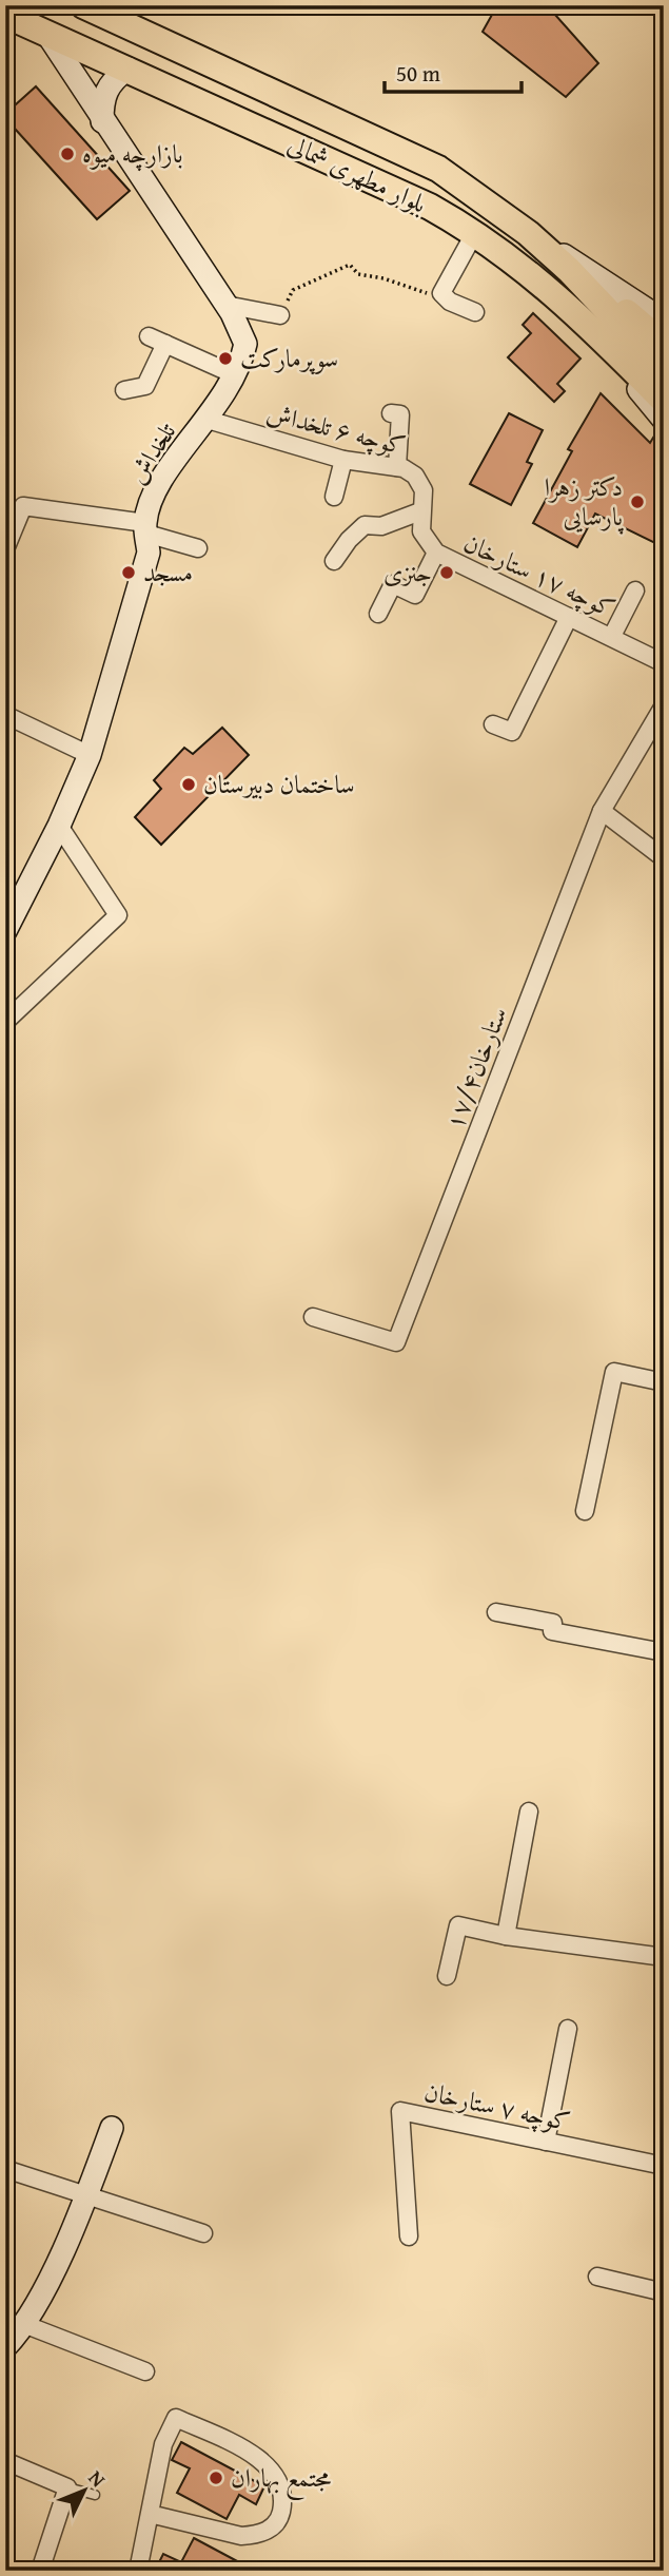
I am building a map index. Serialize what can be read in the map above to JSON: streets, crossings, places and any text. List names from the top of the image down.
{
  "streets": {
    "main road": ["بلوار مطهرى شمالى"],
    "street": [
      "کوچه ۶ تلخداش",
      "تلخداش",
      "کوچه ۱۷ ستارخان",
      "ستارخان۱۷/۴",
      "کوچه ۷ ستارخان"
    ]
  },
  "crossings": [
    ["بلوار مطهرى شمالى", "تلخداش"],
    ["کوچه ۶ تلخداش", "تلخداش"],
    ["کوچه ۶ تلخداش", "کوچه ۱۷ ستارخان"]
  ],
  "places": [
    "بازارچه میوه",
    "سوپرمارکت",
    "دکتر زهرا پارسایی",
    "مسجد",
    "جنزی",
    "ساختمان دبیرستان",
    "مجتمع بهاران"
  ],
  "scale_bar": "50 m",
  "north": "top right"
}
